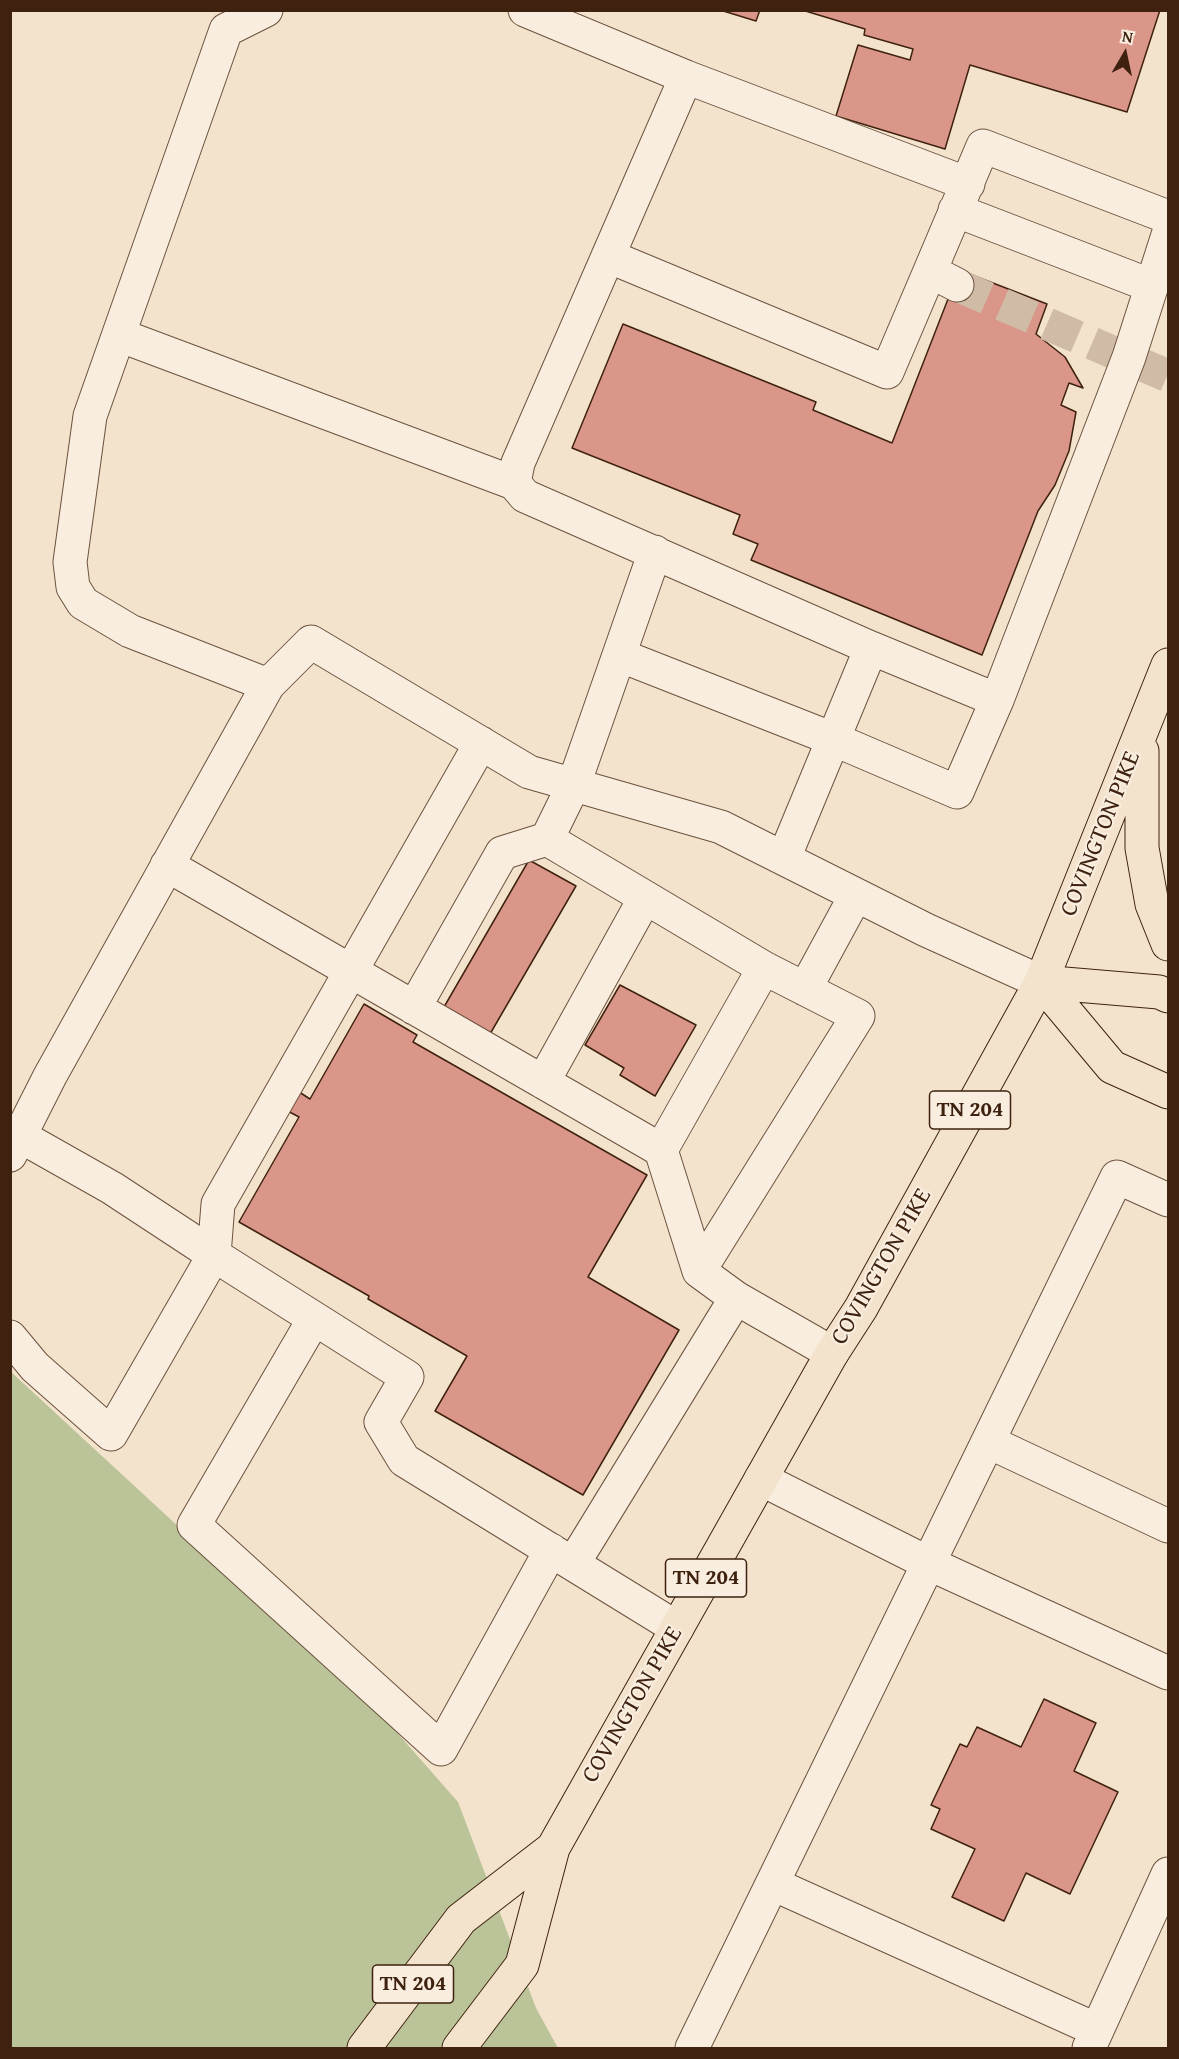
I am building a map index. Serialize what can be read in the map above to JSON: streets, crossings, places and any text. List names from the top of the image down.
{
  "streets": {
    "main road": ["COVINGTON PIKE", "TN 204"]
  },
  "north": "top"
}
